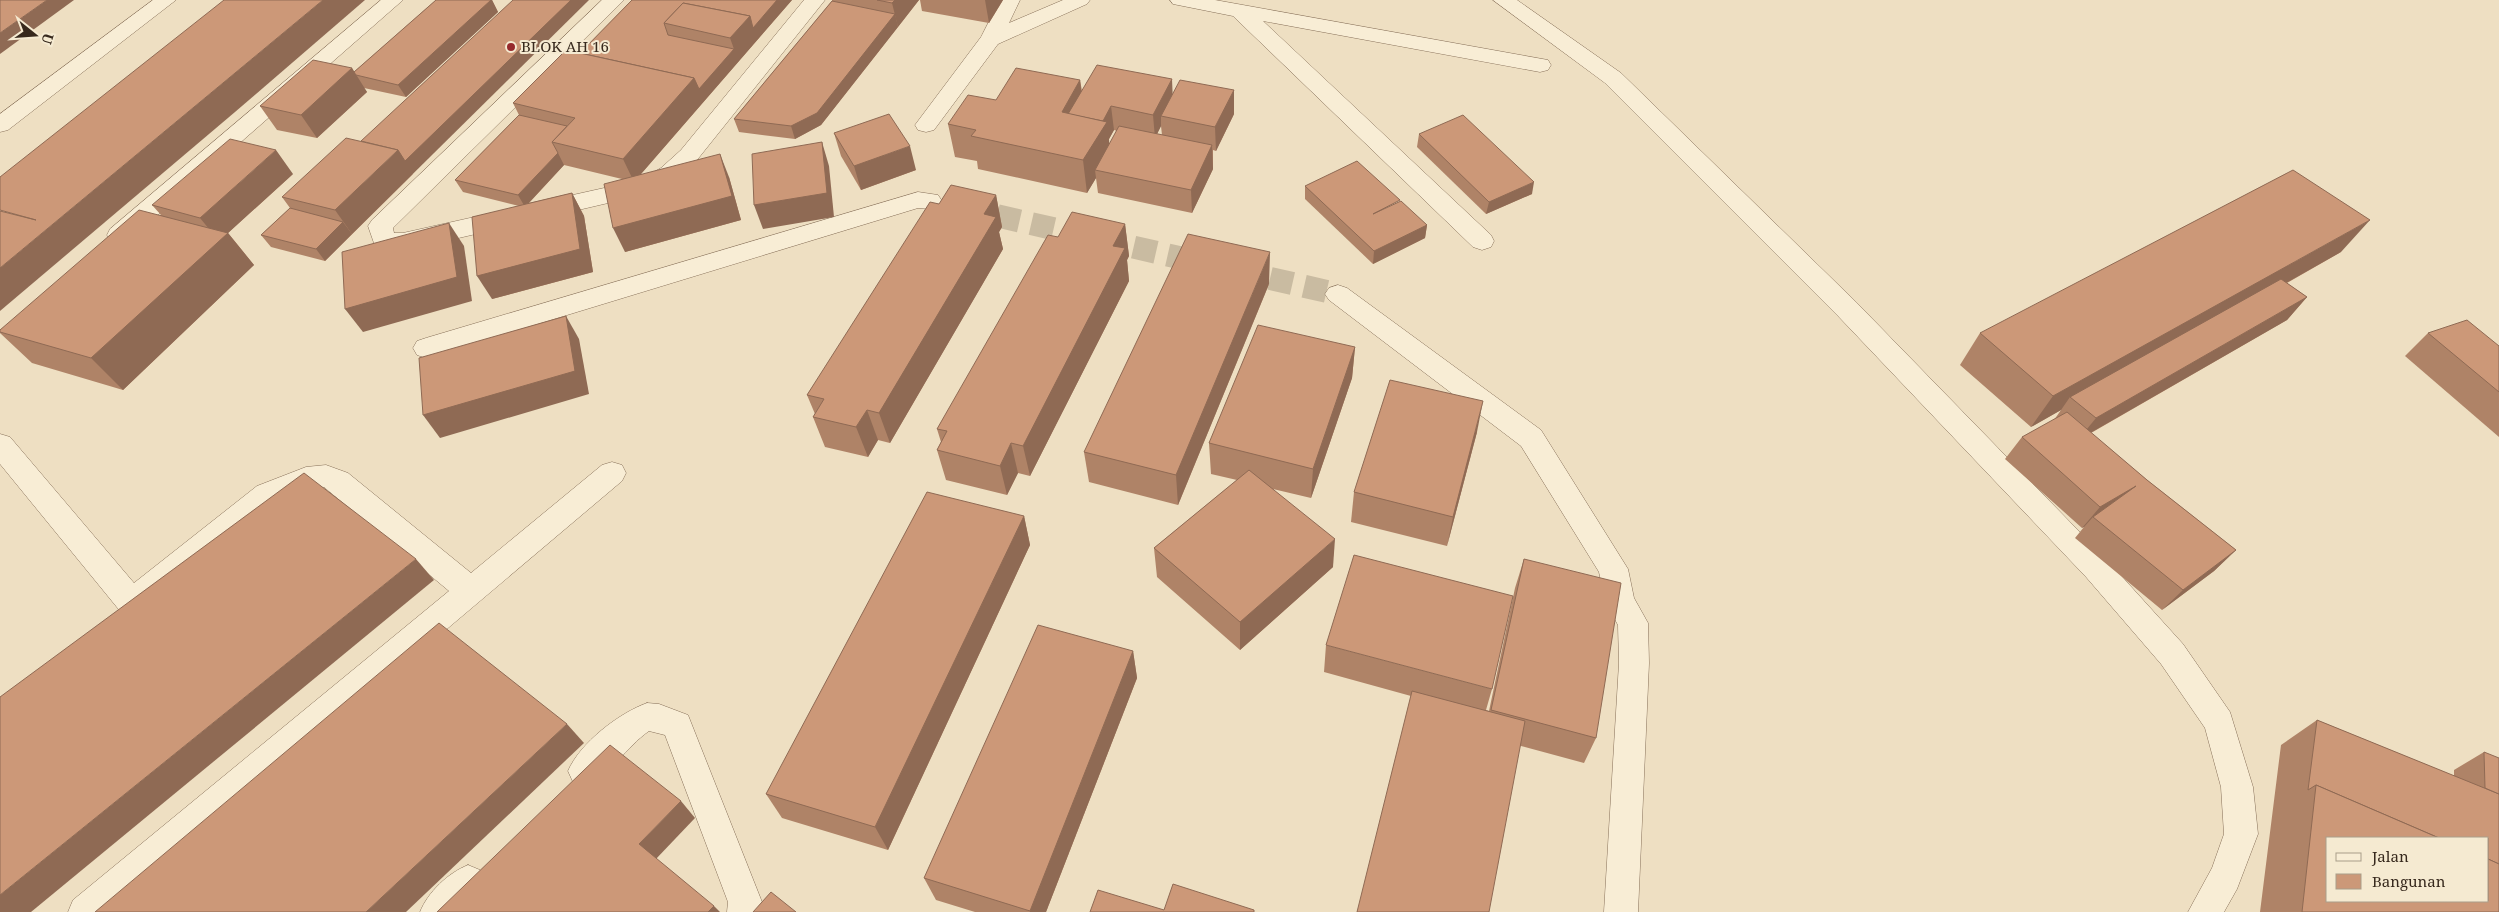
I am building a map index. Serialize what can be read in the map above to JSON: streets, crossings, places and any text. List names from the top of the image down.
{
  "places": ["BLOK AH 16"],
  "legend": ["Jalan", "Bangunan"],
  "north": "right"
}
